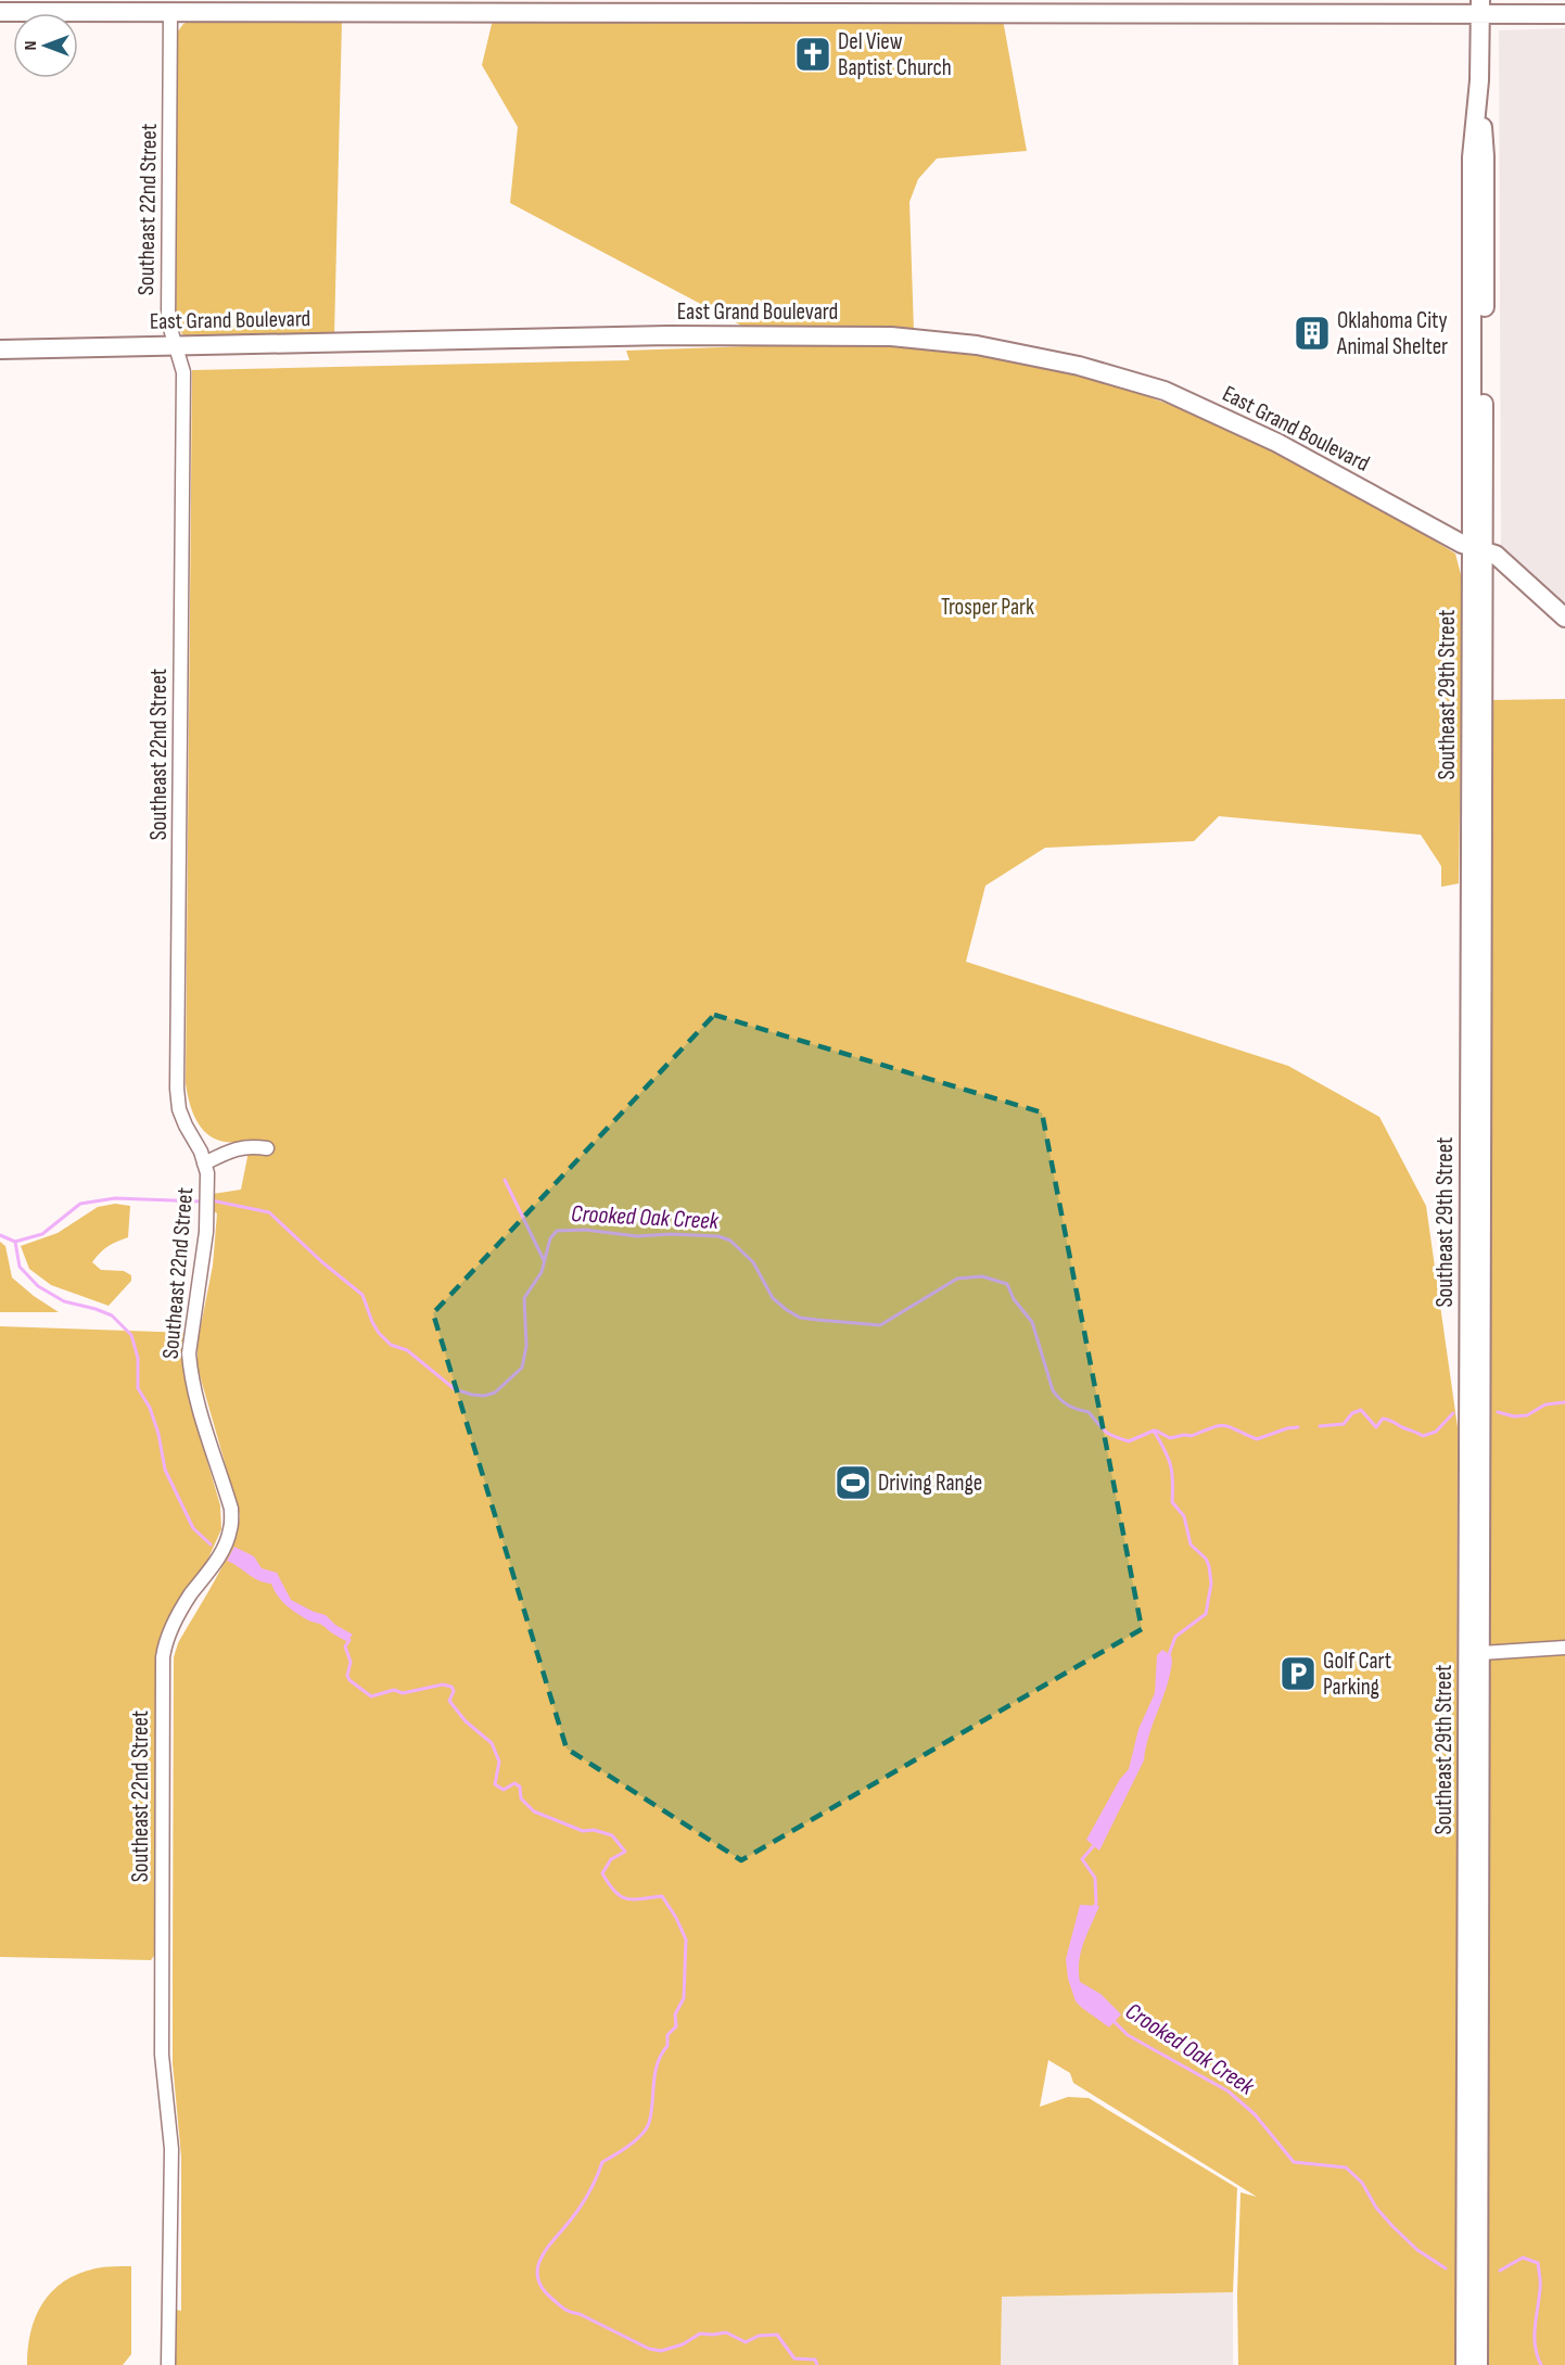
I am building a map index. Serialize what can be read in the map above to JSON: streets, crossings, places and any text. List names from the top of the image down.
{
  "streets": {
    "street": ["Southeast 22nd Street", "East Grand Boulevard", "Southeast 29th Street"]
  },
  "crossings": [
    ["Southeast 22nd Street", "East Grand Boulevard"],
    ["East Grand Boulevard", "Southeast 29th Street"]
  ],
  "water": ["Crooked Oak Creek"],
  "parks": ["Trosper Park"],
  "places": {
    "church": ["Del View Baptist Church"],
    "building": ["Oklahoma City Animal Shelter"],
    "sports": ["Driving Range"],
    "parking": ["Golf Cart Parking"]
  },
  "north": "left"
}
